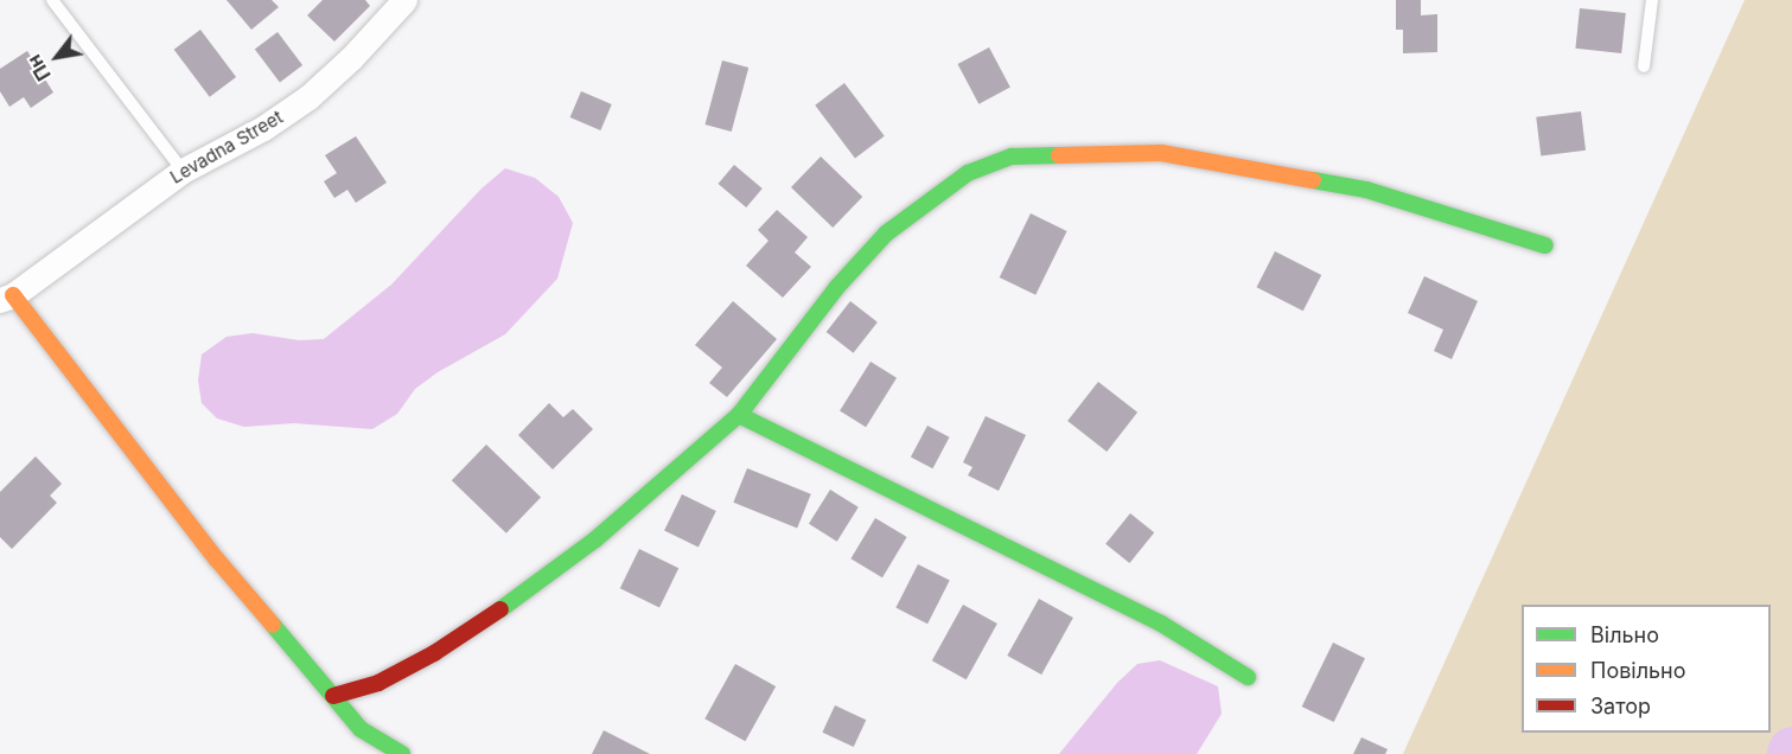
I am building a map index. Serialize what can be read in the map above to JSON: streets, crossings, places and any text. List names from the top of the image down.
{
  "streets": {
    "street": ["Levadna Street"]
  },
  "legend": ["Вільно", "Повільно", "Затор"],
  "north": "bottom left"
}
